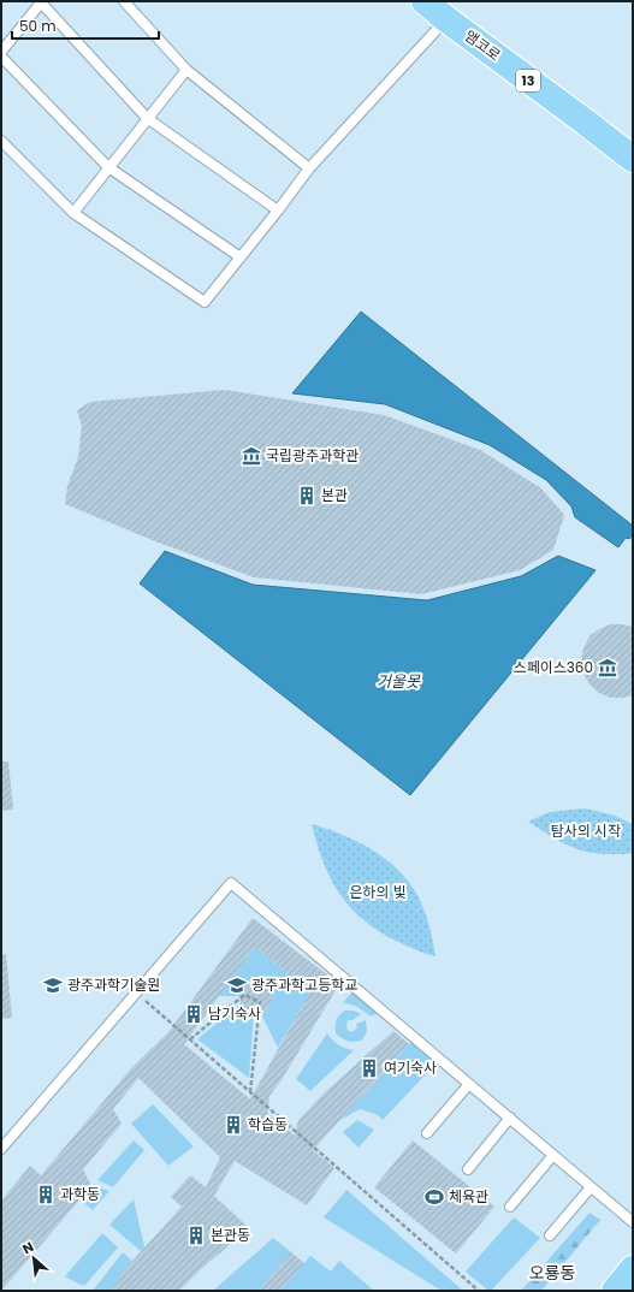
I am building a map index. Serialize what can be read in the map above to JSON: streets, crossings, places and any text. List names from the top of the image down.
{
  "streets": {
    "main road": ["앰코로", "13"]
  },
  "districts": ["오룡동"],
  "water": ["거울못"],
  "parks": ["탐사의 시작", "은하의 빛"],
  "places": {
    "museum": ["국립광주과학관", "스페이스360"],
    "building": [
      "본관",
      "남기숙사",
      "여기숙사",
      "학습동",
      "과학동",
      "본관동"
    ],
    "school or university": ["광주과학기술원", "광주과학고등학교"],
    "sports": ["체육관"]
  },
  "scale_bar": "50 m",
  "north": "top left"
}
